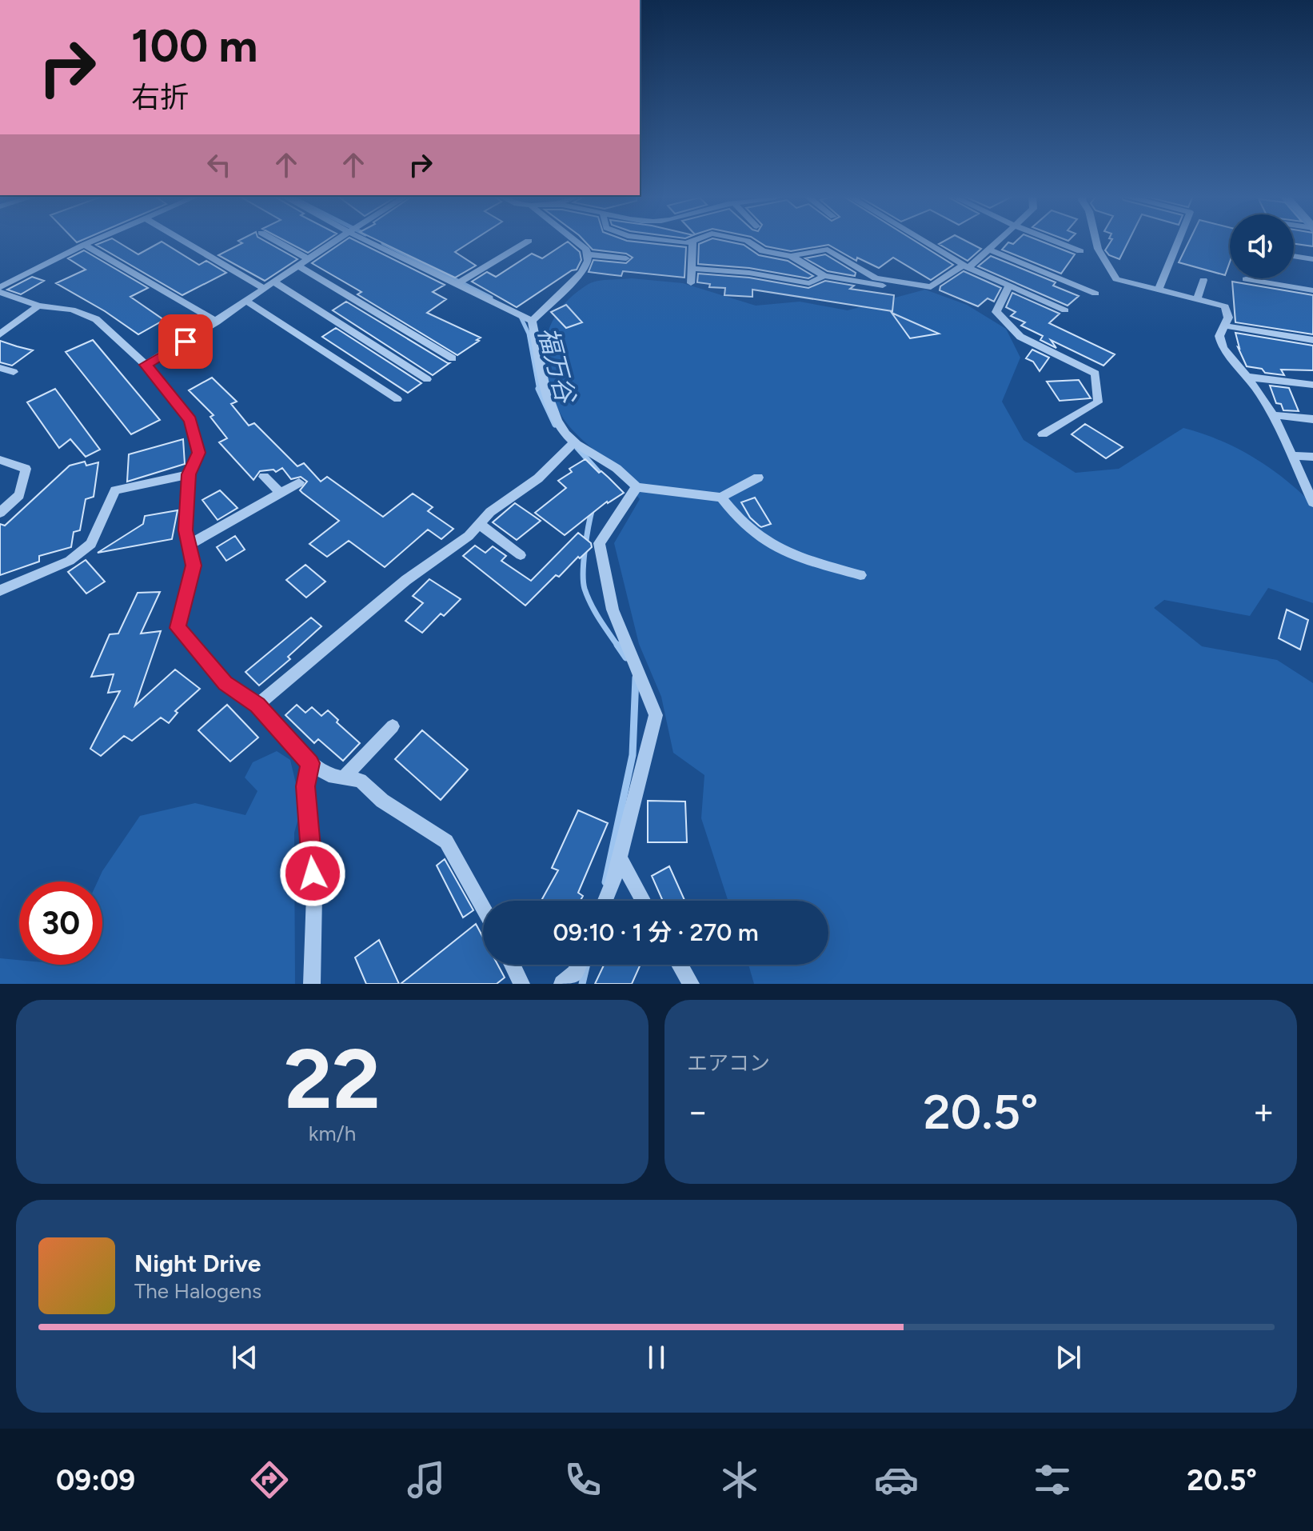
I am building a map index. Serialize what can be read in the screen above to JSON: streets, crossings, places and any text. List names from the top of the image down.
{
  "water": ["福万谷"],
  "page": {
    "turn": ["100 m", "右折"],
    "limit": "30",
    "trip": "09:10 · 1 分 · 270 m",
    "tile": [
      ["22", "km/h"],
      "エアコン"
    ],
    "heat": ["−", "20.5°", "+"],
    "song": ["Night Drive", "The Halogens"],
    "tabs": ["09:09", "20.5°"]
  }
}
